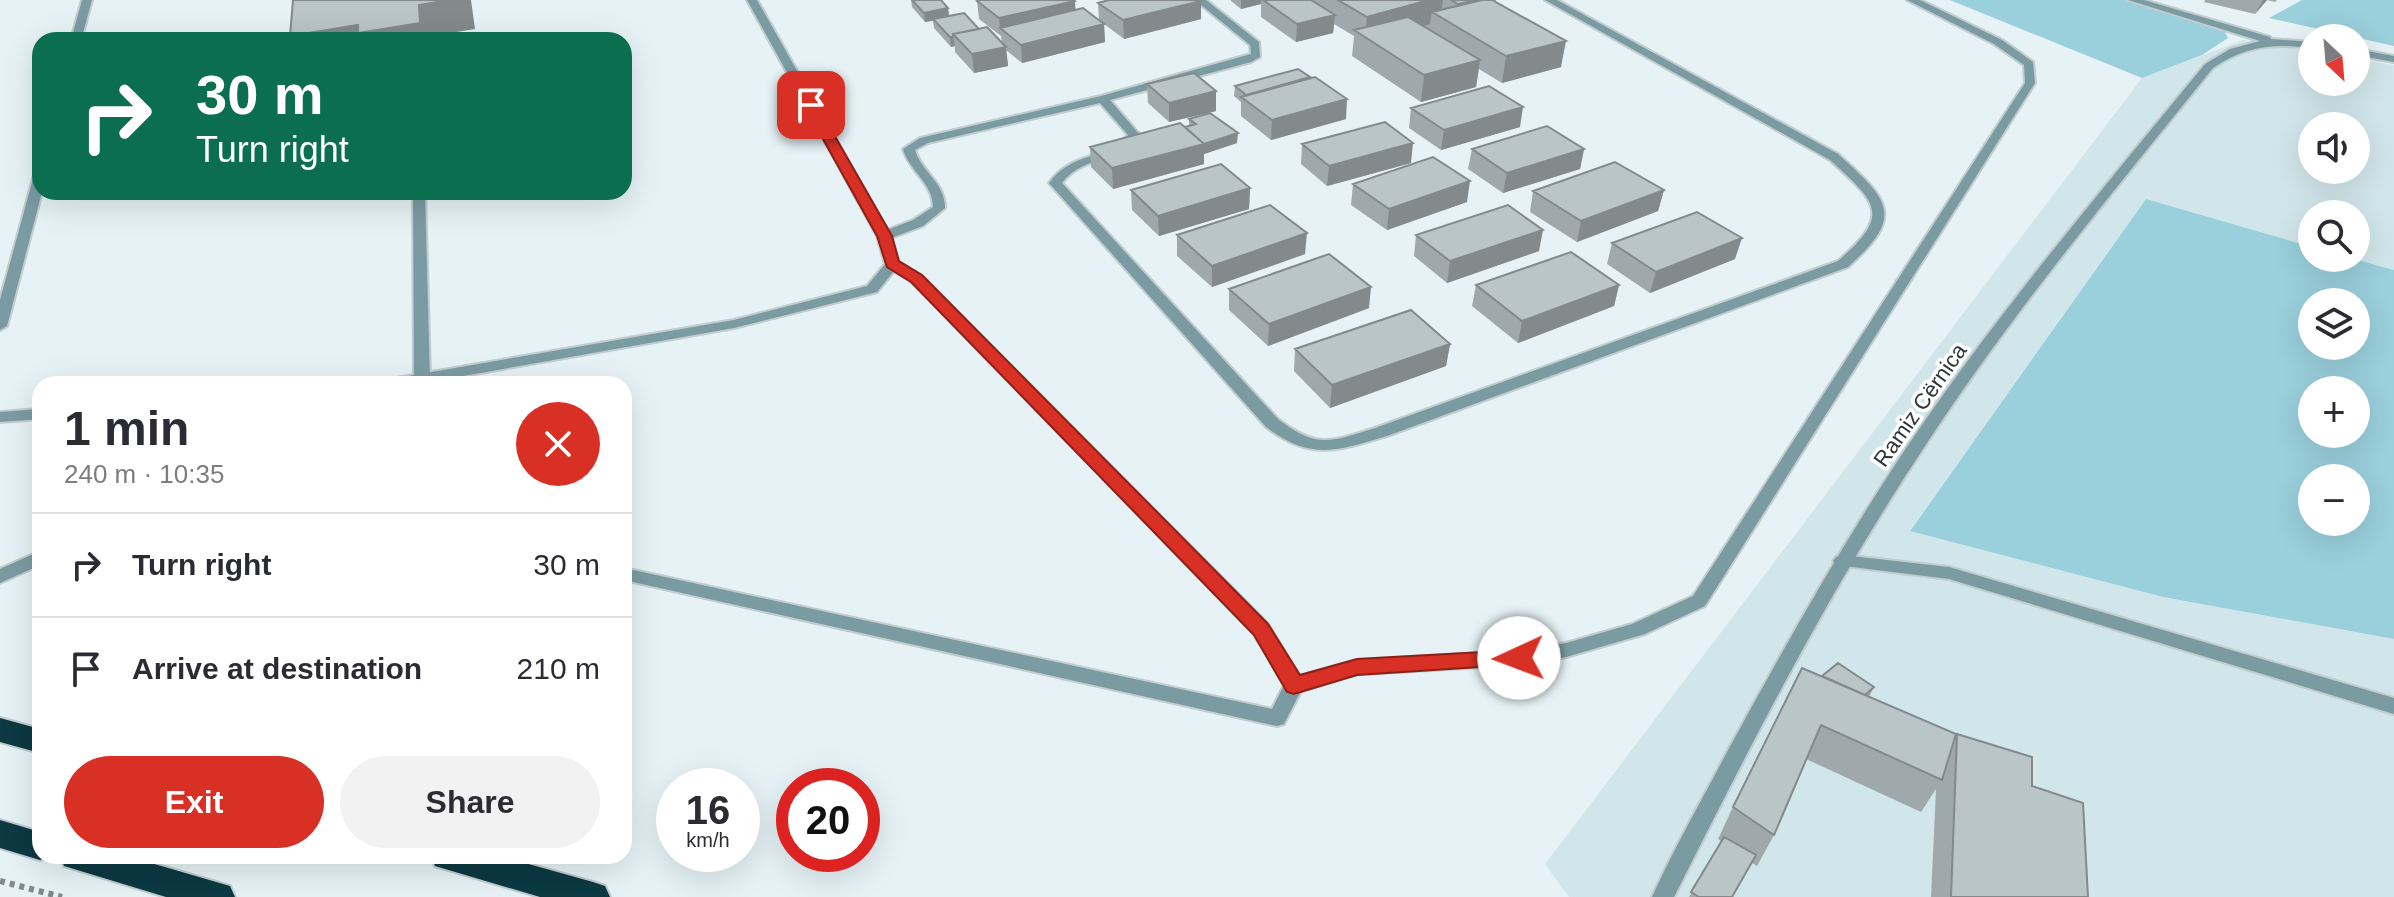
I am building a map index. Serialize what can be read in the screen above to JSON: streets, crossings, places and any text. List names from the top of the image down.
{
  "streets": {
    "street": ["Ramiz Cërnica"]
  },
  "north": "bottom right",
  "page": {
    "map_buttons": ["+", "−"],
    "turn": ["30 m", "Turn right"],
    "heading": ["1 min", "240 m · 10:35"],
    "list": [
      {
        "name": "Turn right",
        "value": "30 m"
      },
      {
        "name": "Arrive at destination",
        "value": "210 m"
      }
    ],
    "buttons": ["Exit", "Share"],
    "speed": "16 km/h",
    "limit": "20"
  }
}
